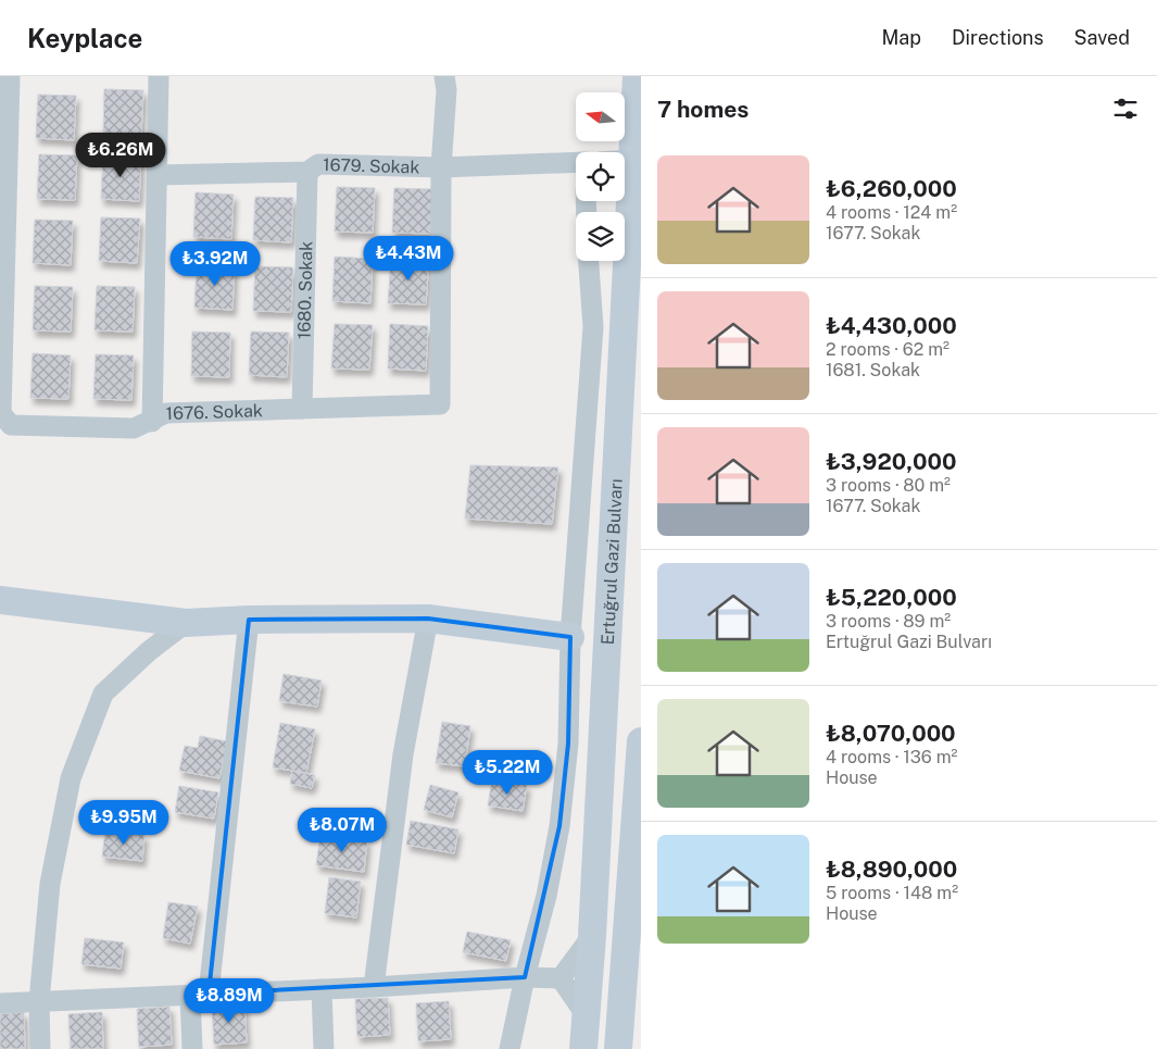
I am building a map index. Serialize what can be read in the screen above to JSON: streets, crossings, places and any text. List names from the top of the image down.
{
  "streets": {
    "main road": ["Ertuğrul Gazi Bulvarı"],
    "street": ["1679. Sokak", "1680. Sokak", "1676. Sokak"]
  },
  "crossings": [
    ["1679. Sokak", "1680. Sokak"],
    ["1679. Sokak", "1676. Sokak"],
    ["1680. Sokak", "1676. Sokak"]
  ],
  "north": "left",
  "page": {
    "header": "Keyplace",
    "nav": ["Map", "Directions", "Saved"],
    "heading": "7 homes",
    "price": [
      "₺6.26M",
      "₺4.43M",
      "₺3.92M",
      "₺5.22M",
      "₺9.95M",
      "₺8.07M",
      "₺8.89M"
    ],
    "list": [
      {
        "name": "₺6,260,000",
        "note": "4 rooms · 124 m² · 1677. Sokak"
      },
      {
        "name": "₺4,430,000",
        "note": "2 rooms · 62 m² · 1681. Sokak"
      },
      {
        "name": "₺3,920,000",
        "note": "3 rooms · 80 m² · 1677. Sokak"
      },
      {
        "name": "₺5,220,000",
        "note": "3 rooms · 89 m² · Ertuğrul Gazi Bulvarı"
      },
      {
        "name": "₺8,070,000",
        "note": "4 rooms · 136 m² · House"
      },
      {
        "name": "₺8,890,000",
        "note": "5 rooms · 148 m² · House"
      }
    ]
  }
}
